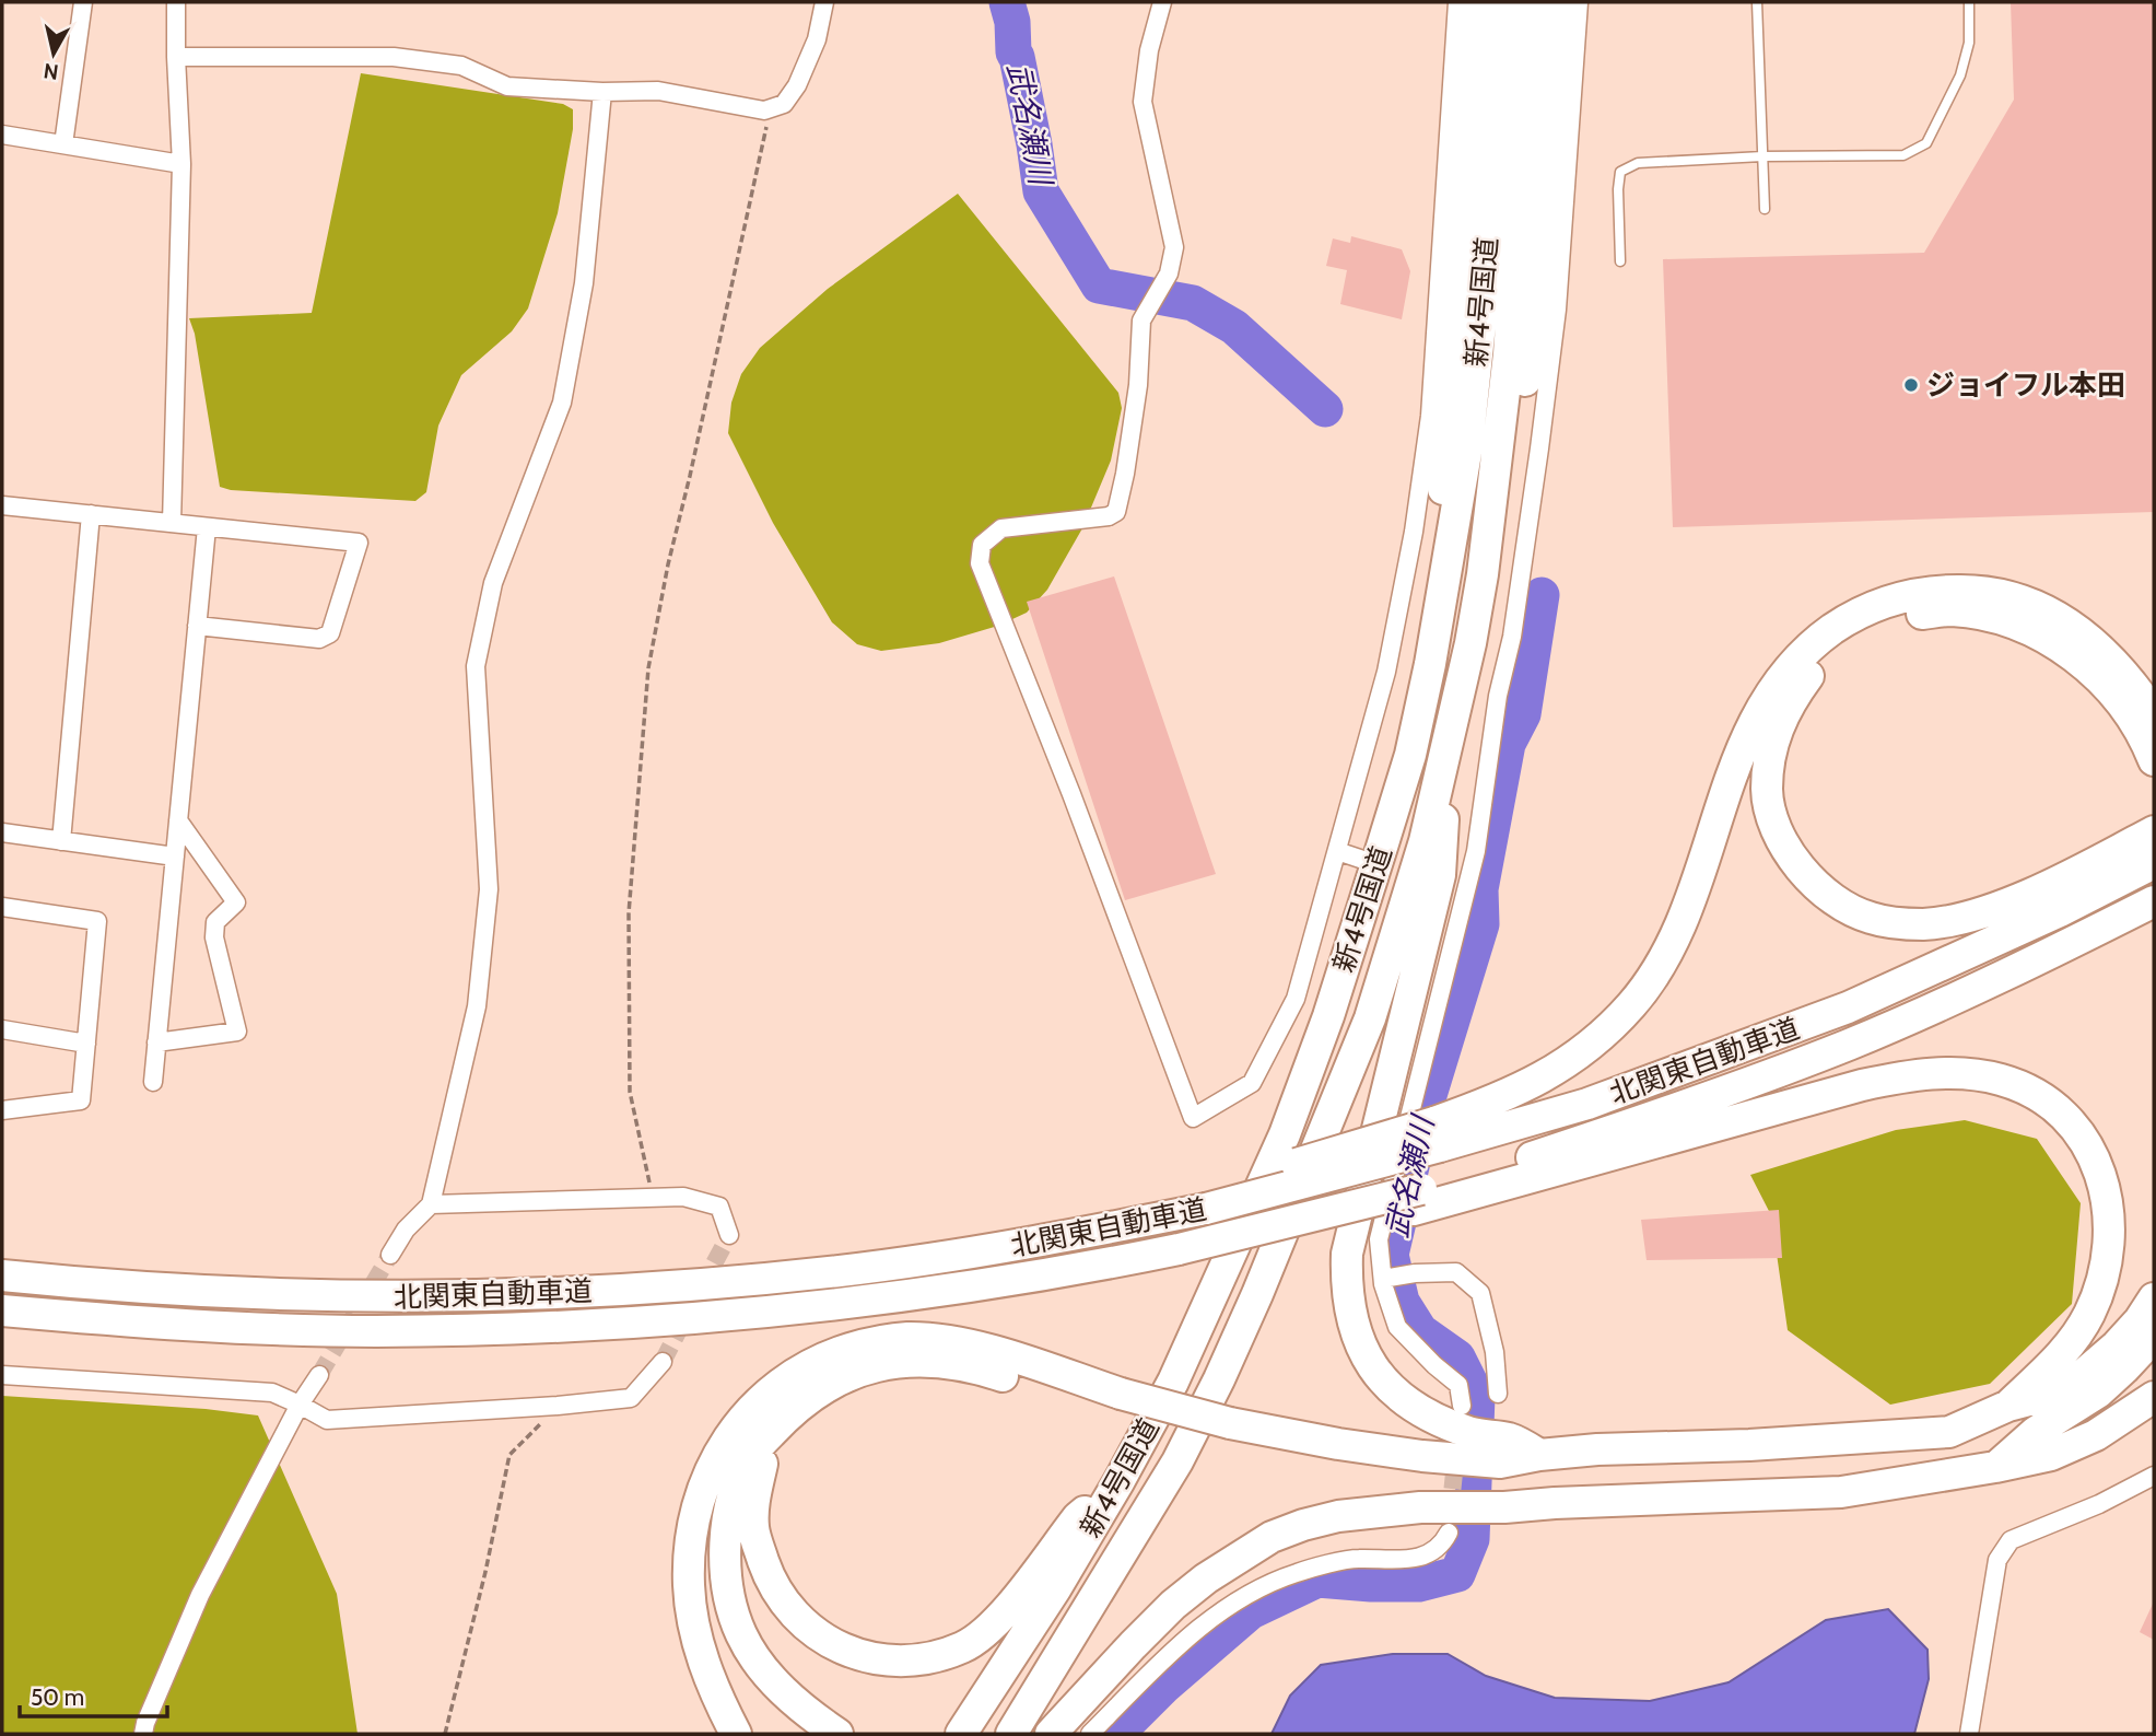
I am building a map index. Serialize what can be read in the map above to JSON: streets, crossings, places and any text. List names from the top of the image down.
{
  "streets": {
    "highway": ["新4号国道", "北関東自動車道"]
  },
  "water": ["武名瀬川"],
  "places": ["ジョイフル本田"],
  "scale_bar": "50 m",
  "north": "bottom"
}
